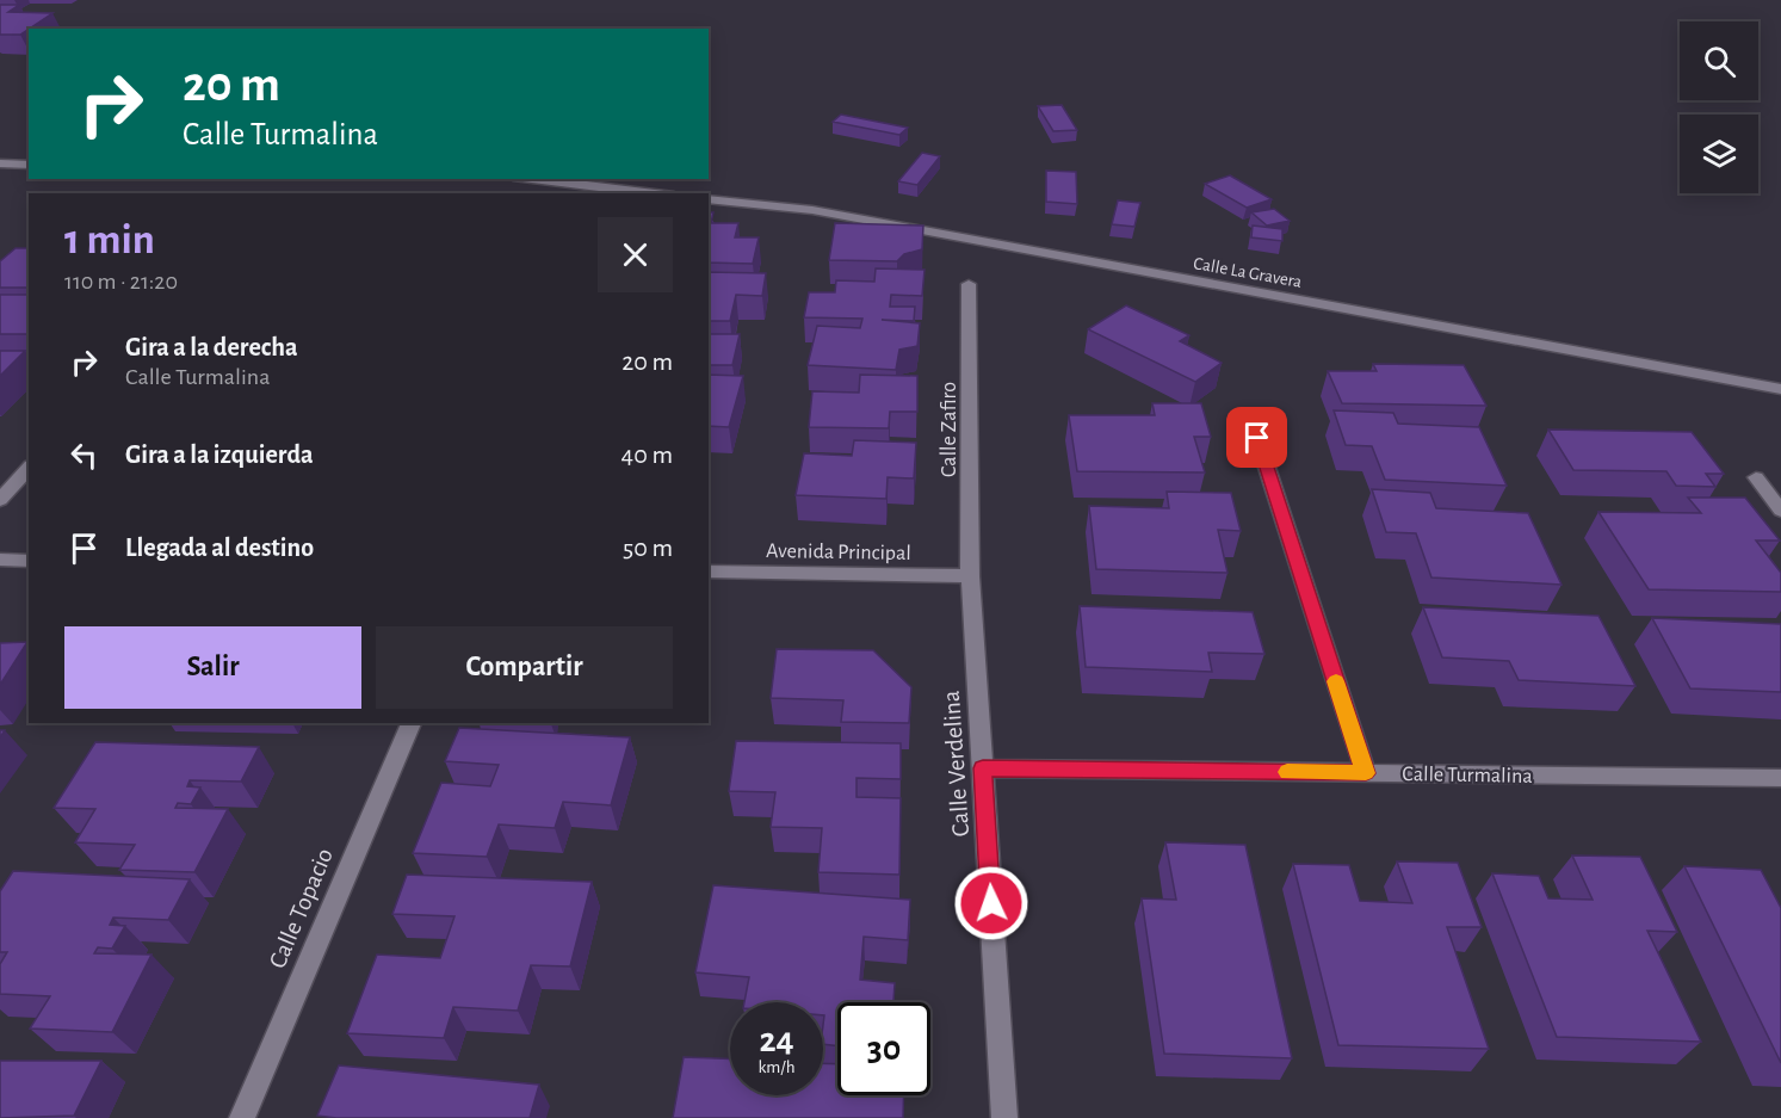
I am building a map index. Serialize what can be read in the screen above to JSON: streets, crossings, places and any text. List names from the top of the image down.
{
  "streets": {
    "street": [
      "Calle La Gravera",
      "Calle Zafiro",
      "Avenida Principal",
      "Calle Verdelina",
      "Calle Turmalina",
      "Calle Topacio"
    ]
  },
  "crossings": [
    ["Calle Zafiro", "Avenida Principal"],
    ["Calle Zafiro", "Calle Verdelina"],
    ["Avenida Principal", "Calle Verdelina"],
    ["Calle Verdelina", "Calle Turmalina"]
  ],
  "page": {
    "turn": ["20 m", "Calle Turmalina"],
    "heading": ["1 min", "110 m · 21:20"],
    "list": [
      {
        "name": "Gira a la derecha",
        "note": "Calle Turmalina",
        "value": "20 m"
      },
      {
        "name": "Gira a la izquierda",
        "value": "40 m"
      },
      {
        "name": "Llegada al destino",
        "value": "50 m"
      }
    ],
    "buttons": ["Salir", "Compartir"],
    "speed": "24 km/h",
    "limit": "30"
  }
}
